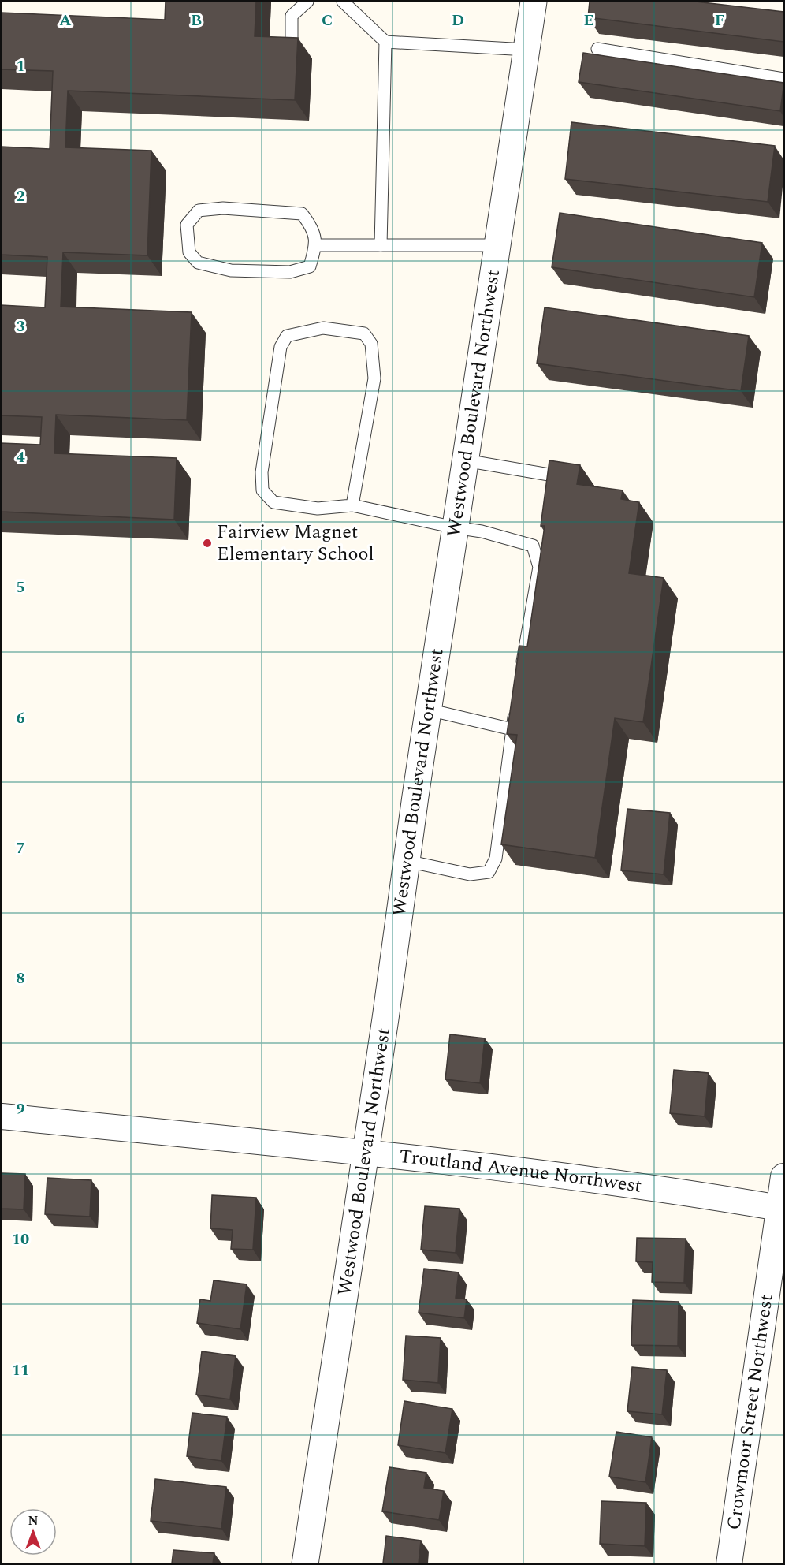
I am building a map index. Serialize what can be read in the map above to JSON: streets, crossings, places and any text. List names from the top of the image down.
{
  "streets": {
    "street": ["Westwood Boulevard Northwest", "Troutland Avenue Northwest", "Crowmoor Street Northwest"]
  },
  "crossings": [
    ["Westwood Boulevard Northwest", "Troutland Avenue Northwest"],
    ["Troutland Avenue Northwest", "Crowmoor Street Northwest"]
  ],
  "places": ["Fairview Magnet Elementary School"],
  "north": "top",
  "grid": {
    "columns": [
      "A",
      "B",
      "C",
      "D",
      "E",
      "F"
    ],
    "rows": [
      "1",
      "2",
      "3",
      "4",
      "5",
      "6",
      "7",
      "8",
      "9",
      "10",
      "11"
    ]
  }
}
